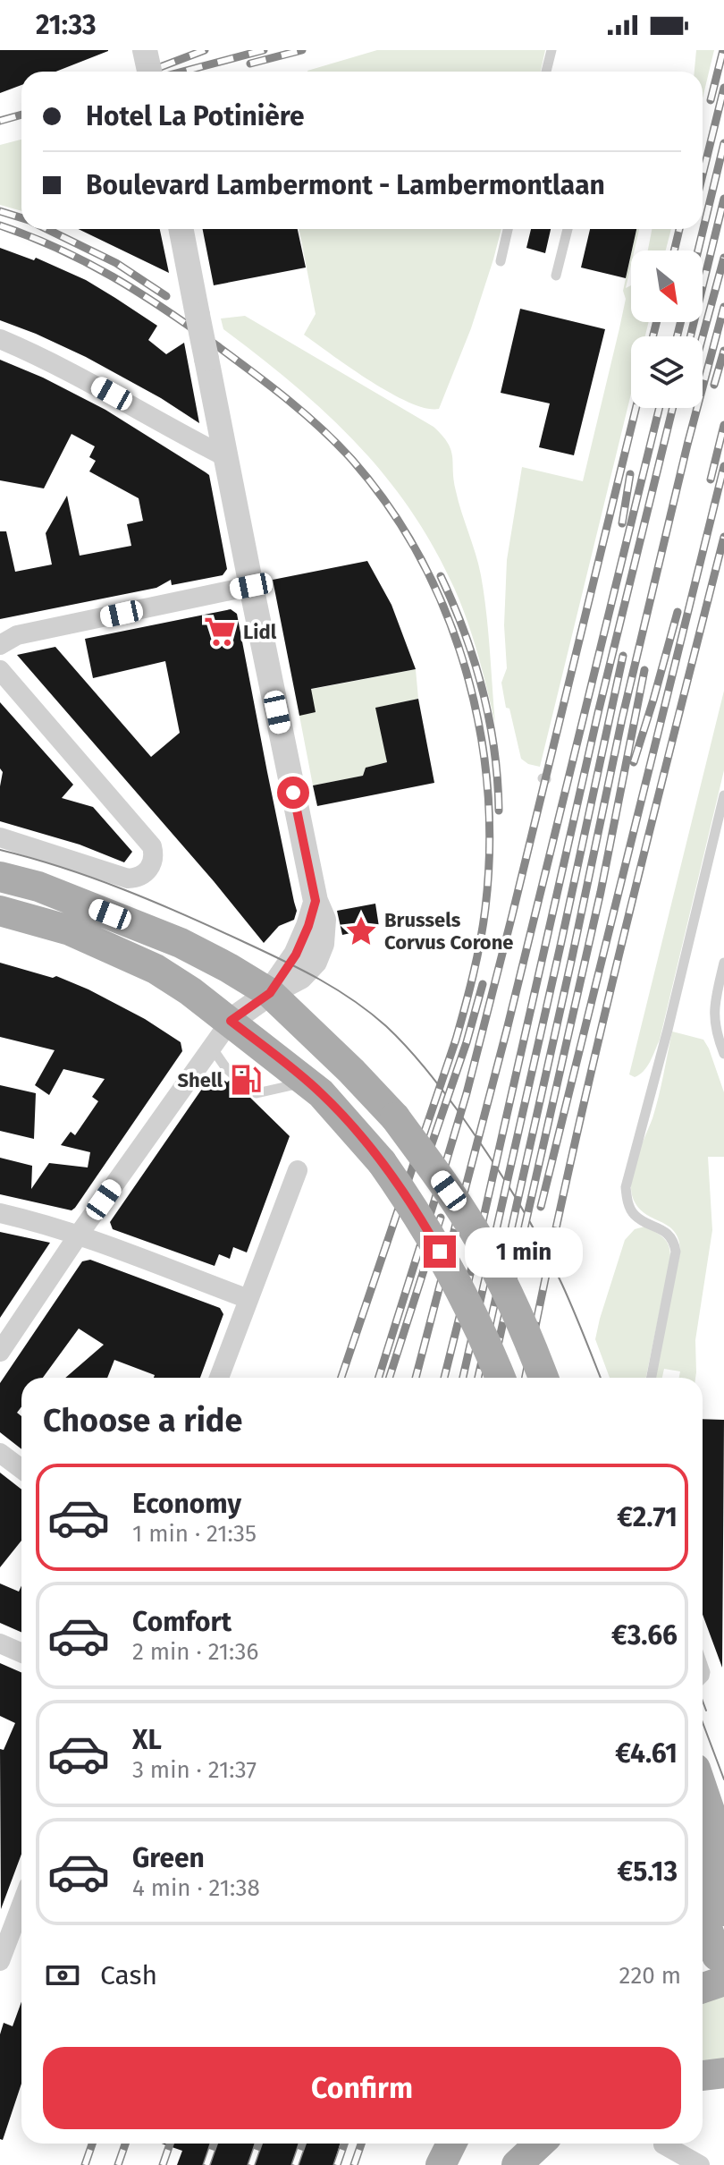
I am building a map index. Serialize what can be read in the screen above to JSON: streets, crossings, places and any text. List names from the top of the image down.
{
  "places": {
    "supermarket": ["Lidl"],
    "place": ["Brussels Corvus Corone"],
    "fuel station": ["Shell"]
  },
  "north": "bottom right",
  "page": {
    "status": "21:33",
    "banner": ["Hotel La Potinière", "Boulevard Lambermont - Lambermontlaan"],
    "bubble": "1 min",
    "heading": "Choose a ride",
    "list": [
      {
        "name": "Economy",
        "note": "1 min · 21:35",
        "value": "€2.71"
      },
      {
        "name": "Comfort",
        "note": "2 min · 21:36",
        "value": "€3.66"
      },
      {
        "name": "XL",
        "note": "3 min · 21:37",
        "value": "€4.61"
      },
      {
        "name": "Green",
        "note": "4 min · 21:38",
        "value": "€5.13"
      }
    ],
    "pay": ["Cash", "220 m"],
    "buttons": "Confirm"
  }
}
